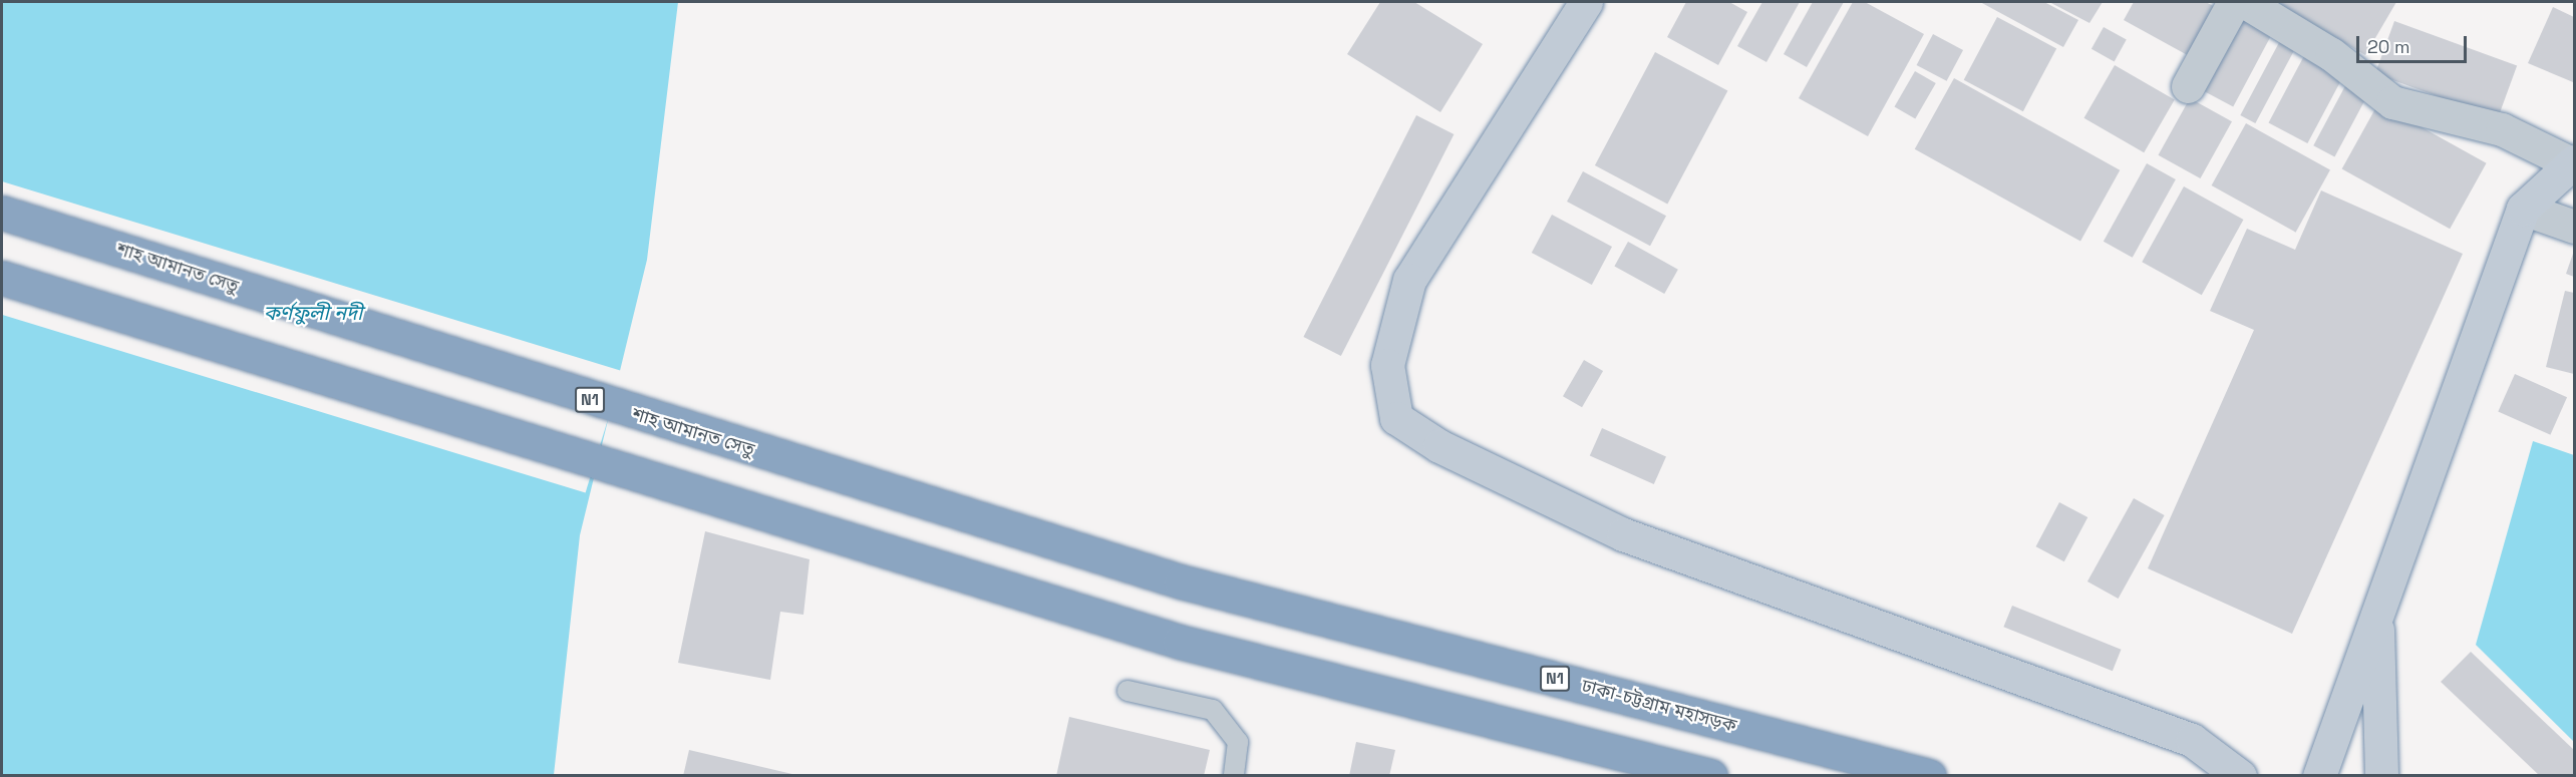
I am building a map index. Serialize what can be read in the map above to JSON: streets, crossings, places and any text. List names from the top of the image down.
{
  "streets": {
    "highway": ["শাহ আমানত সেতু", "N1", "ঢাকা-চট্টগ্রাম মহাসড়ক"]
  },
  "crossings": [
    ["শাহ আমানত সেতু", "ঢাকা-চট্টগ্রাম মহাসড়ক"]
  ],
  "water": ["কর্ণফুলী নদী"],
  "scale_bar": "20 m"
}
